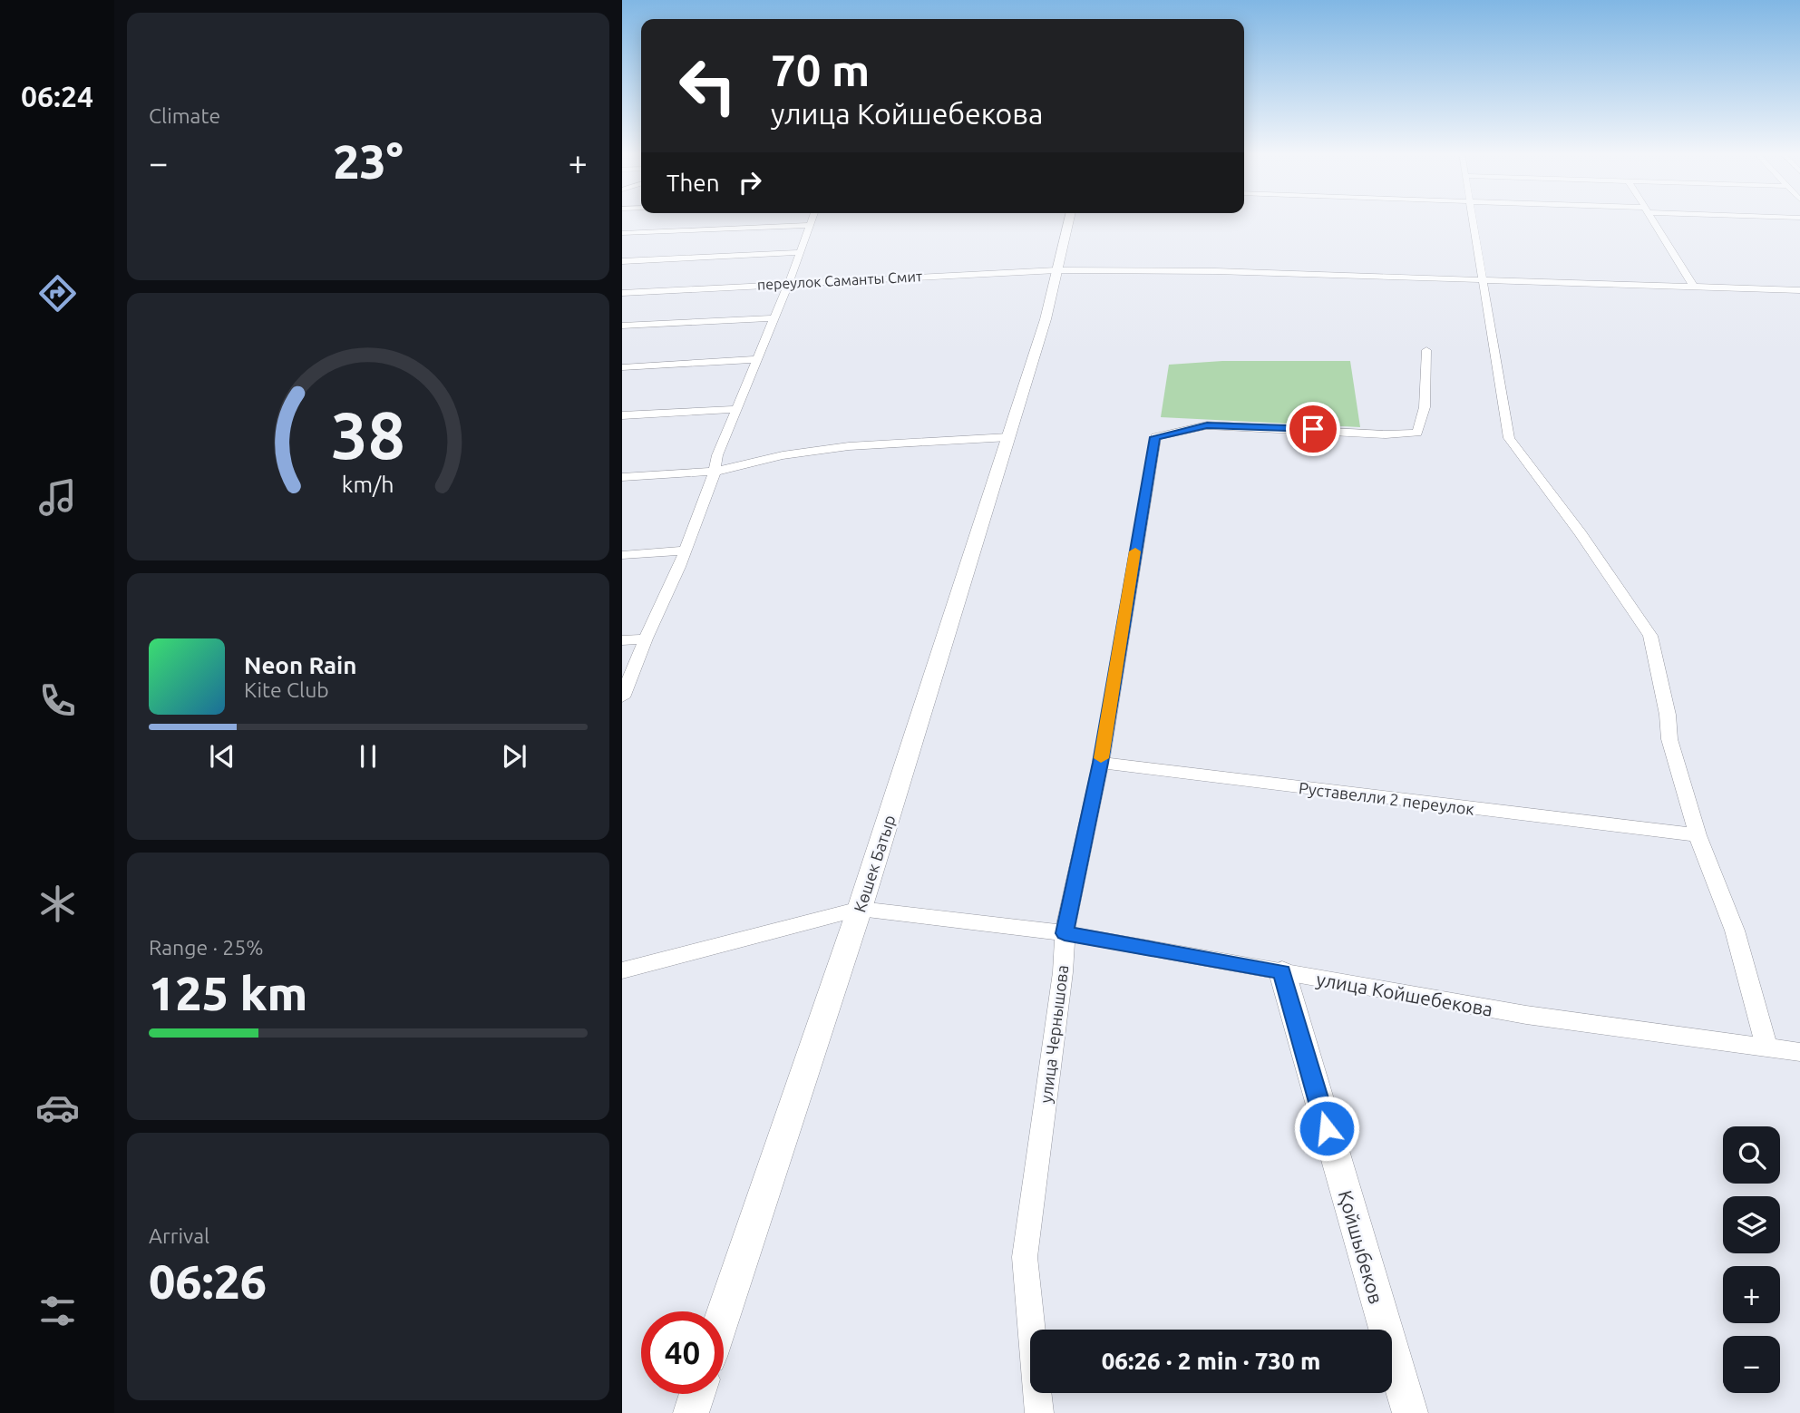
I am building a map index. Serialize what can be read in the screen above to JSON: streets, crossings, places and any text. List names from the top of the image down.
{
  "streets": {
    "street": [
      "переулок Саманты Смит",
      "Руставелли 2 переулок",
      "Көшек Батыр",
      "улица Койшебекова",
      "улица Чернышова",
      "Қойшыбеков"
    ]
  },
  "crossings": [
    ["переулок Саманты Смит", "Көшек Батыр"],
    ["Руставелли 2 переулок", "улица Чернышова"],
    ["Көшек Батыр", "улица Койшебекова"],
    ["улица Койшебекова", "улица Чернышова"],
    ["улица Койшебекова", "Қойшыбеков"]
  ],
  "page": {
    "tabs": "06:24",
    "tile": [
      "Climate",
      ["Range · 25%", "125 km"],
      ["Arrival", "06:26"]
    ],
    "turn": ["70 m", "улица Койшебекова"],
    "heat": ["−", "23°", "+"],
    "then": "Then",
    "song": ["Neon Rain", "Kite Club"],
    "map_buttons": ["+", "−"],
    "limit": "40",
    "trip": "06:26 · 2 min · 730 m",
    "gauge": ["38", "km/h"]
  }
}
